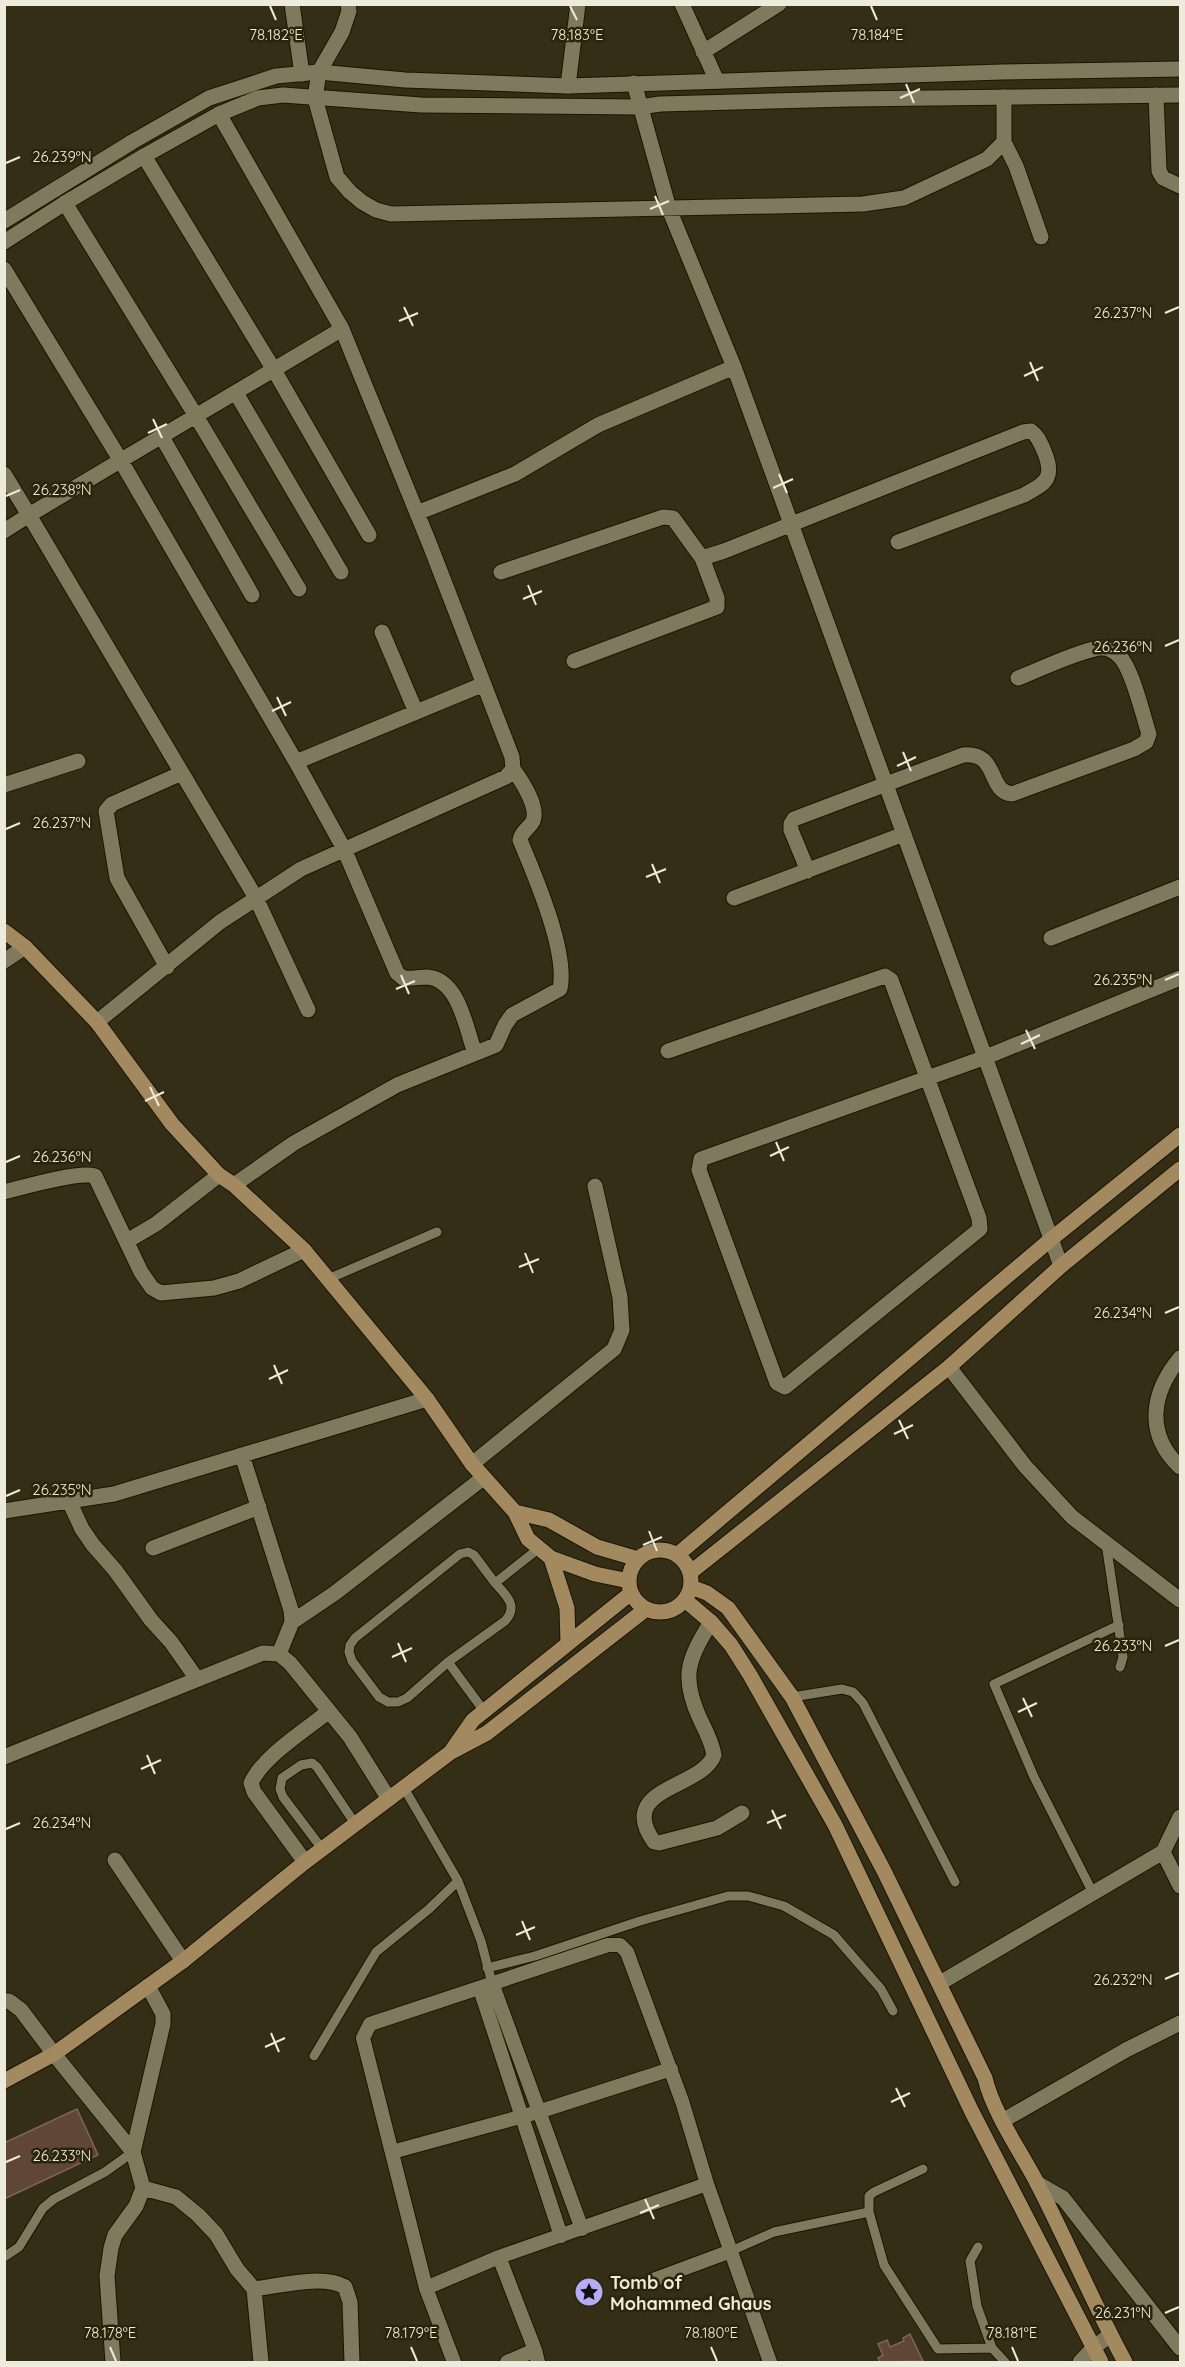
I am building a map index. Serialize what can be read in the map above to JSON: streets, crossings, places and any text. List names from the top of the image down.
{
  "places": {
    "place": ["Tomb of Mohammed Ghaus"]
  },
  "coordinates": [
    "78.183°E",
    "78.184°E",
    "78.182°E",
    "26.239°N",
    "26.237°N",
    "26.238°N",
    "26.236°N",
    "26.235°N",
    "26.234°N",
    "26.233°N",
    "26.232°N",
    "26.231°N",
    "78.178°E",
    "78.179°E",
    "78.180°E",
    "78.181°E"
  ]
}
